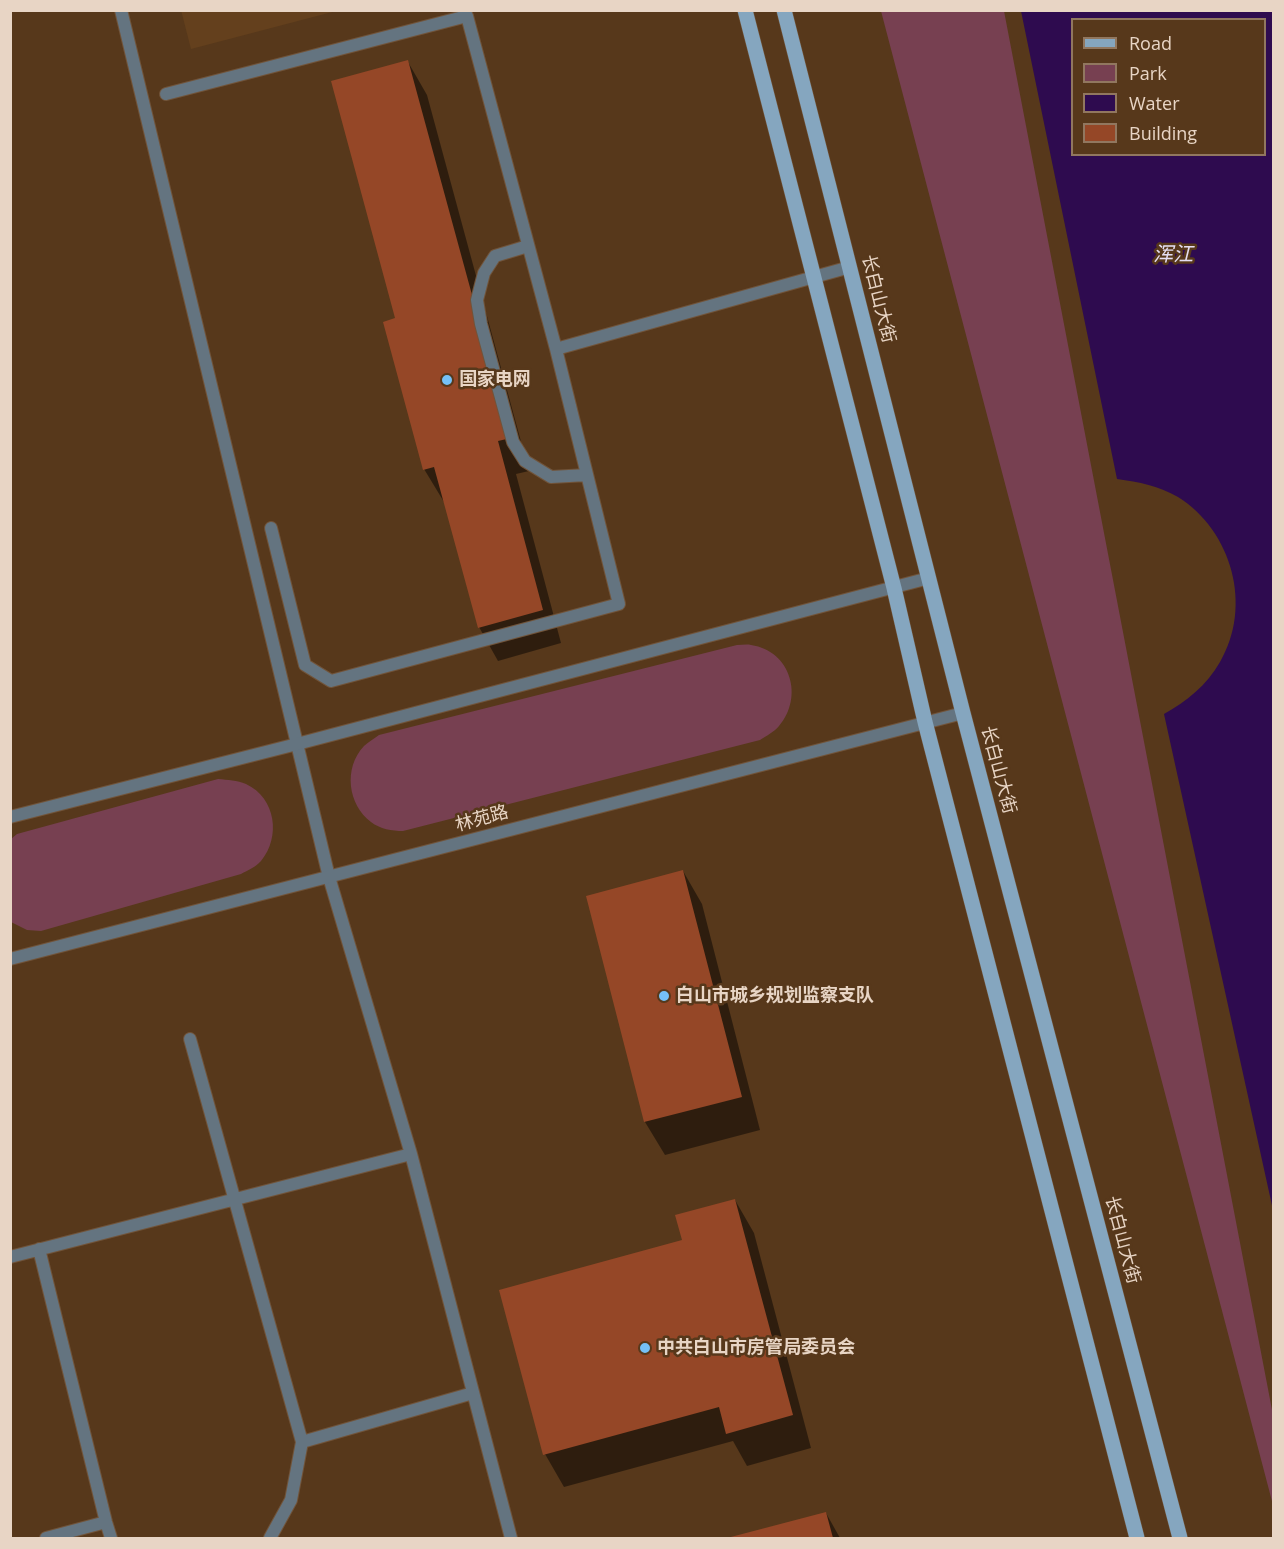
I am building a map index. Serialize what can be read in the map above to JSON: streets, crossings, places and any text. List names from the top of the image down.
{
  "streets": {
    "main road": ["长白山大街"],
    "street": ["林苑路"]
  },
  "crossings": [
    ["长白山大街", "林苑路"]
  ],
  "water": ["浑江"],
  "places": ["国家电网", "白山市城乡规划监察支队", "中共白山市房管局委员会"],
  "legend": [
    "Road",
    "Park",
    "Water",
    "Building"
  ]
}
